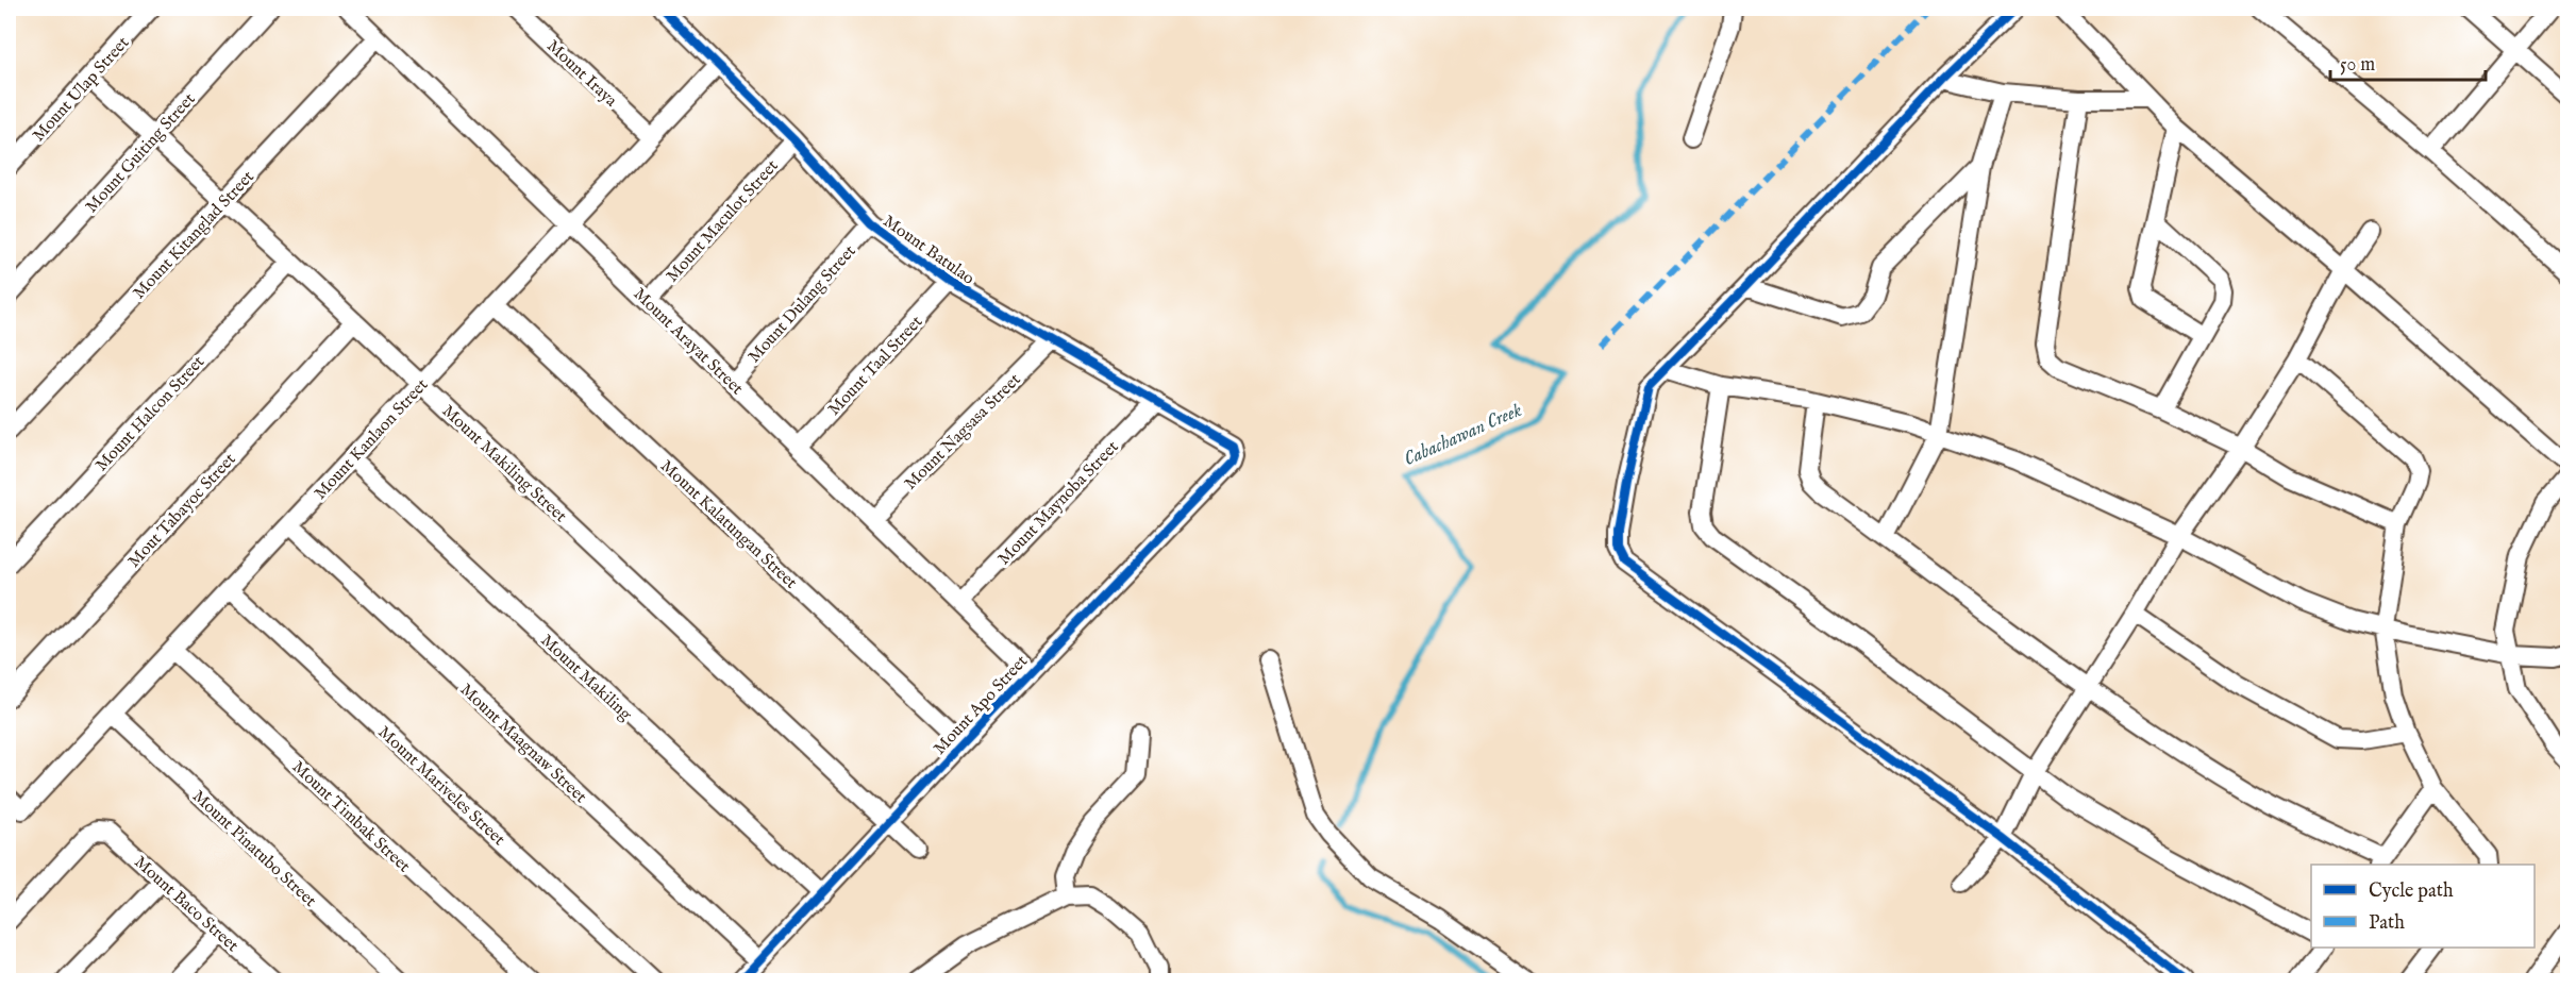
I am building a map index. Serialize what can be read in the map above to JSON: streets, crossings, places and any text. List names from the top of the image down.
{
  "streets": {
    "street": [
      "Mount Iraya",
      "Mount Ulap Street",
      "Mount Guiting Street",
      "Mount Maculot Street",
      "Mount Kitanglad Street",
      "Mount Batulao",
      "Mount Dulang Street",
      "Mount Arayat Street",
      "Mount Taal Street",
      "Mount Halcon Street",
      "Mount Nagsasa Street",
      "Mount Kanlaon Street",
      "Mount Makiling Street",
      "Mount Maynoba Street",
      "Mout Tabayoc Street",
      "Mount Kalatungan Street",
      "Mount Makiling",
      "Mount Apo Street",
      "Mount Maagnaw Street",
      "Mount Mariveles Street",
      "Mount Timbak Street",
      "Mount Pinatubo Street",
      "Mount Baco Street"
    ]
  },
  "crossings": [
    ["Mount Iraya", "Mount Kanlaon Street"],
    ["Mount Ulap Street", "Mount Makiling Street"],
    ["Mount Guiting Street", "Mount Makiling Street"],
    ["Mount Maculot Street", "Mount Batulao"],
    ["Mount Maculot Street", "Mount Arayat Street"],
    ["Mount Kitanglad Street", "Mount Arayat Street"],
    ["Mount Kitanglad Street", "Mount Makiling Street"],
    ["Mount Batulao", "Mount Dulang Street"],
    ["Mount Batulao", "Mount Taal Street"],
    ["Mount Batulao", "Mount Nagsasa Street"],
    ["Mount Batulao", "Mount Kanlaon Street"],
    ["Mount Batulao", "Mount Maynoba Street"],
    ["Mount Batulao", "Mount Apo Street"],
    ["Mount Dulang Street", "Mount Arayat Street"],
    ["Mount Arayat Street", "Mount Taal Street"],
    ["Mount Arayat Street", "Mount Nagsasa Street"],
    ["Mount Arayat Street", "Mount Kanlaon Street"],
    ["Mount Arayat Street", "Mount Maynoba Street"],
    ["Mount Arayat Street", "Mount Apo Street"],
    ["Mount Halcon Street", "Mount Makiling Street"],
    ["Mount Kanlaon Street", "Mount Makiling Street"],
    ["Mount Kanlaon Street", "Mount Kalatungan Street"],
    ["Mount Kanlaon Street", "Mount Makiling"],
    ["Mount Kanlaon Street", "Mount Maagnaw Street"],
    ["Mount Kanlaon Street", "Mount Mariveles Street"],
    ["Mount Kanlaon Street", "Mount Timbak Street"],
    ["Mount Kanlaon Street", "Mount Pinatubo Street"],
    ["Mount Makiling Street", "Mout Tabayoc Street"],
    ["Mount Makiling Street", "Mount Apo Street"],
    ["Mount Kalatungan Street", "Mount Apo Street"],
    ["Mount Makiling", "Mount Apo Street"],
    ["Mount Apo Street", "Mount Maagnaw Street"]
  ],
  "water": ["Cabachawan Creek"],
  "legend": ["Cycle path", "Path"],
  "scale_bar": "50 m"
}
